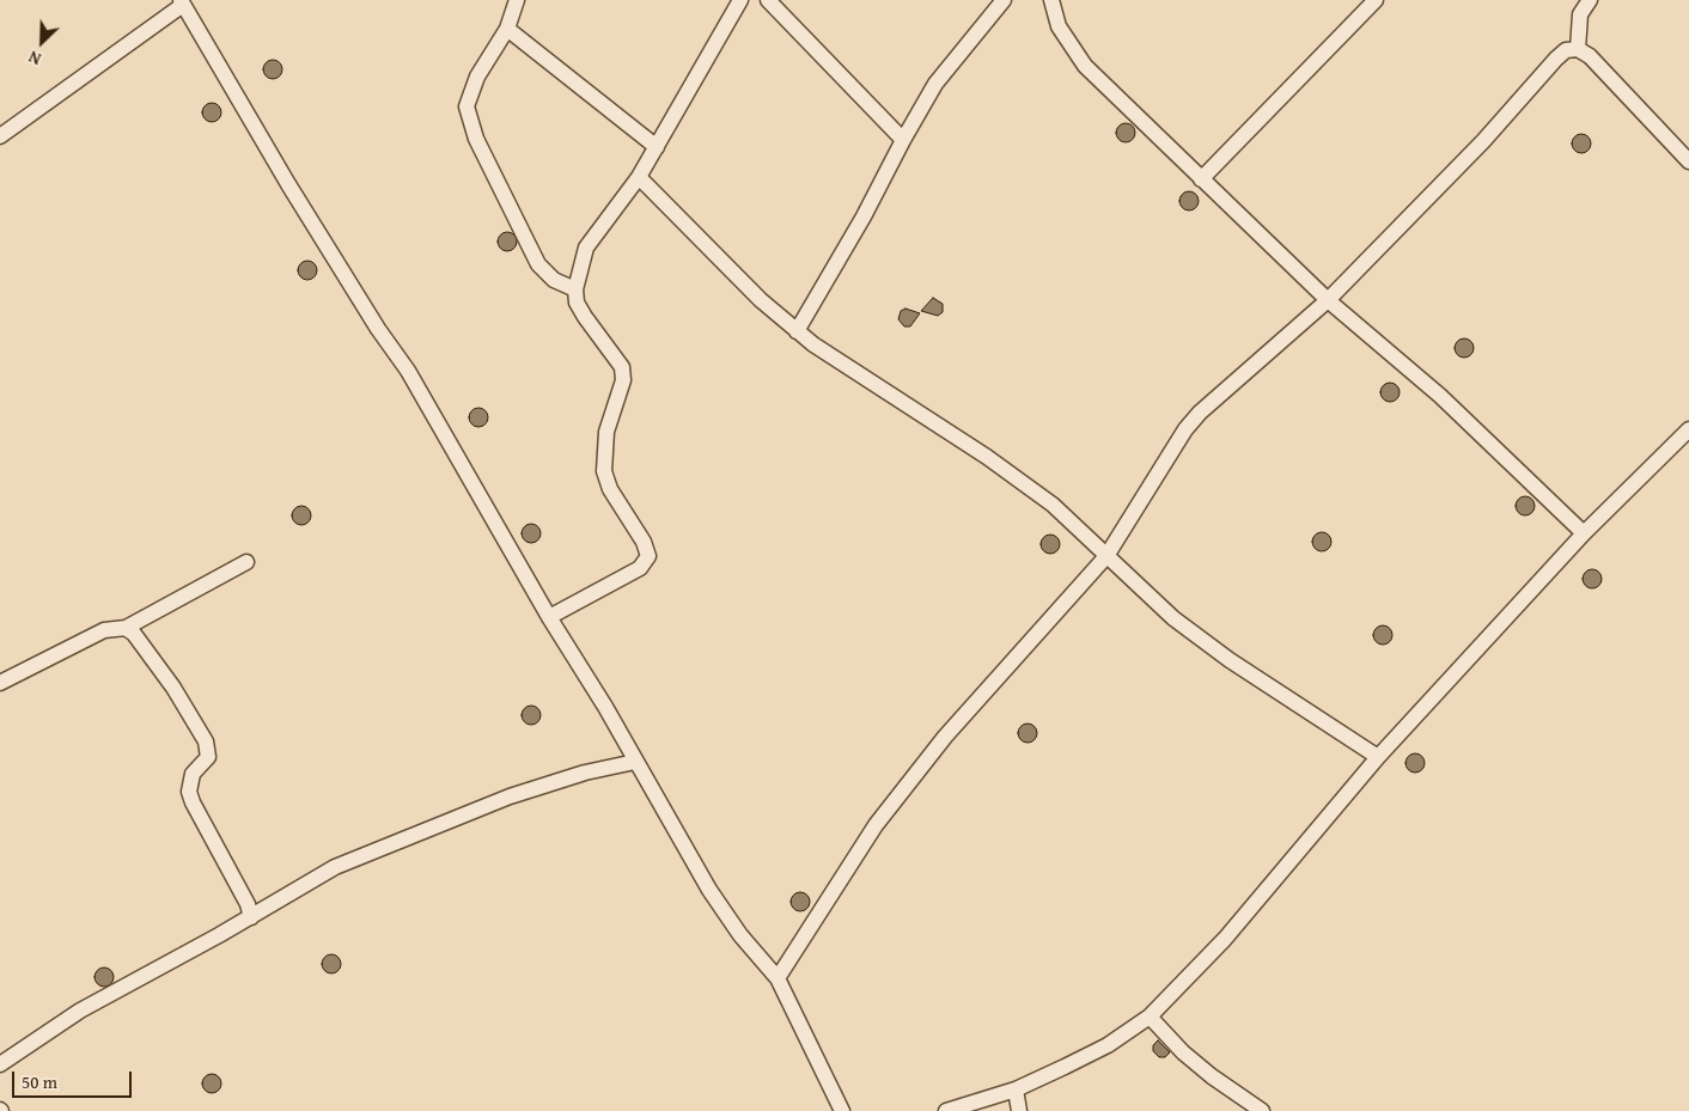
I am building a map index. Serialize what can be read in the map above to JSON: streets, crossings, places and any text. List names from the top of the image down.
{
  "scale_bar": "50 m",
  "north": "bottom left"
}
